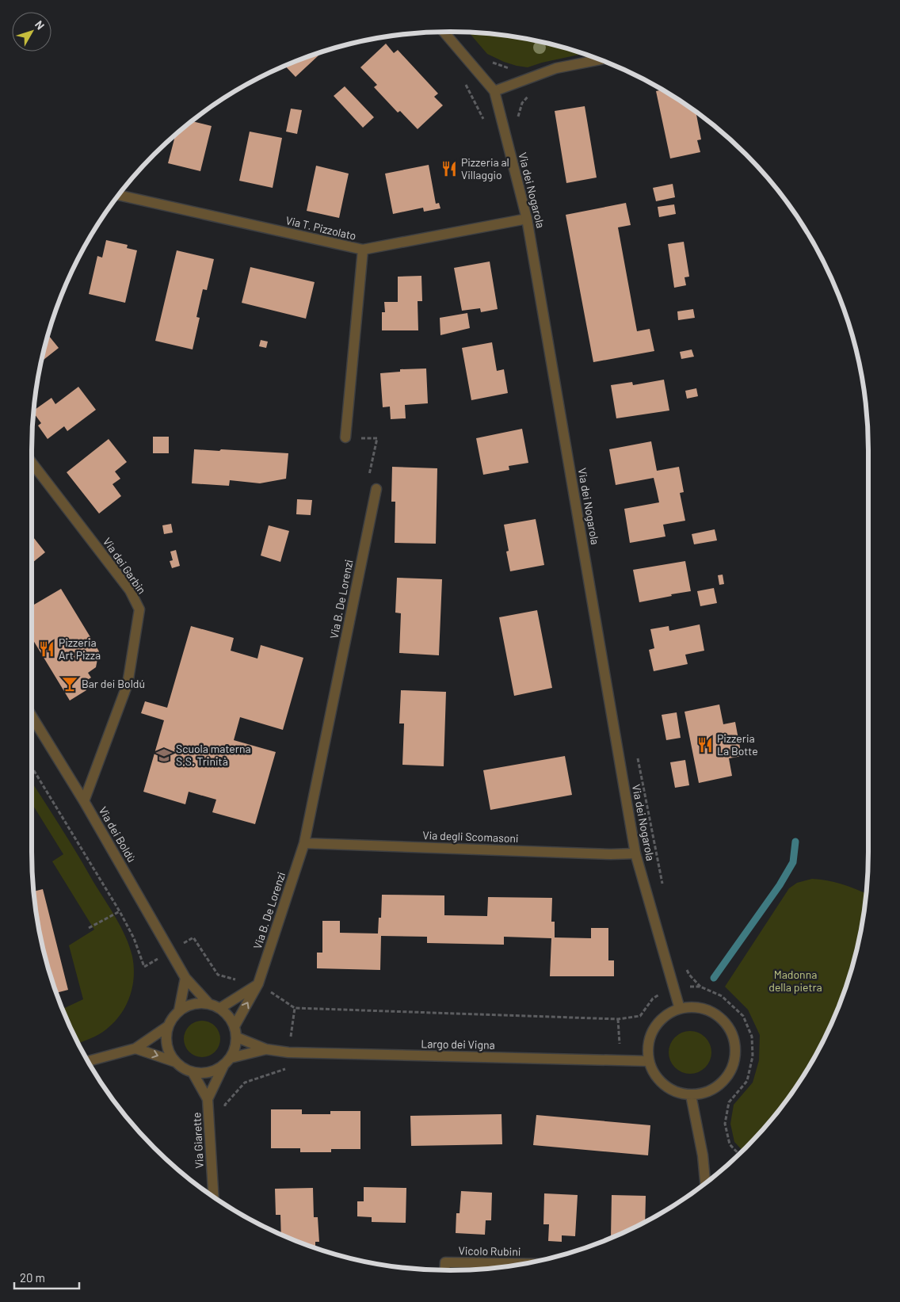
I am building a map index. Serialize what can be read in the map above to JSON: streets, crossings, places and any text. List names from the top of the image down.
{
  "streets": {
    "street": [
      "Via dei Nogarola",
      "Via T. Pizzolato",
      "Via dei Garbin",
      "Via B. De Lorenzi",
      "Via dei Boldù",
      "Via degli Scomasoni",
      "Largo dei Vigna",
      "Via Giarette",
      "Vicolo Rubini"
    ]
  },
  "crossings": [
    ["Via dei Nogarola", "Via T. Pizzolato"],
    ["Via dei Nogarola", "Via degli Scomasoni"],
    ["Via dei Nogarola", "Largo dei Vigna"],
    ["Via dei Garbin", "Via dei Boldù"],
    ["Via B. De Lorenzi", "Via dei Boldù"],
    ["Via B. De Lorenzi", "Via degli Scomasoni"],
    ["Via B. De Lorenzi", "Largo dei Vigna"],
    ["Via B. De Lorenzi", "Via Giarette"],
    ["Via dei Boldù", "Largo dei Vigna"],
    ["Via dei Boldù", "Via Giarette"],
    ["Largo dei Vigna", "Via Giarette"]
  ],
  "parks": ["Madonna della pietra"],
  "places": {
    "restaurant": ["Pizzeria al Villaggio", "Pizzeria Art Pizza", "Pizzeria La Botte"],
    "bar": ["Bar dei Boldú"],
    "school or university": ["Scuola materna S.S. Trinità"]
  },
  "scale_bar": "20 m",
  "north": "top right"
}
